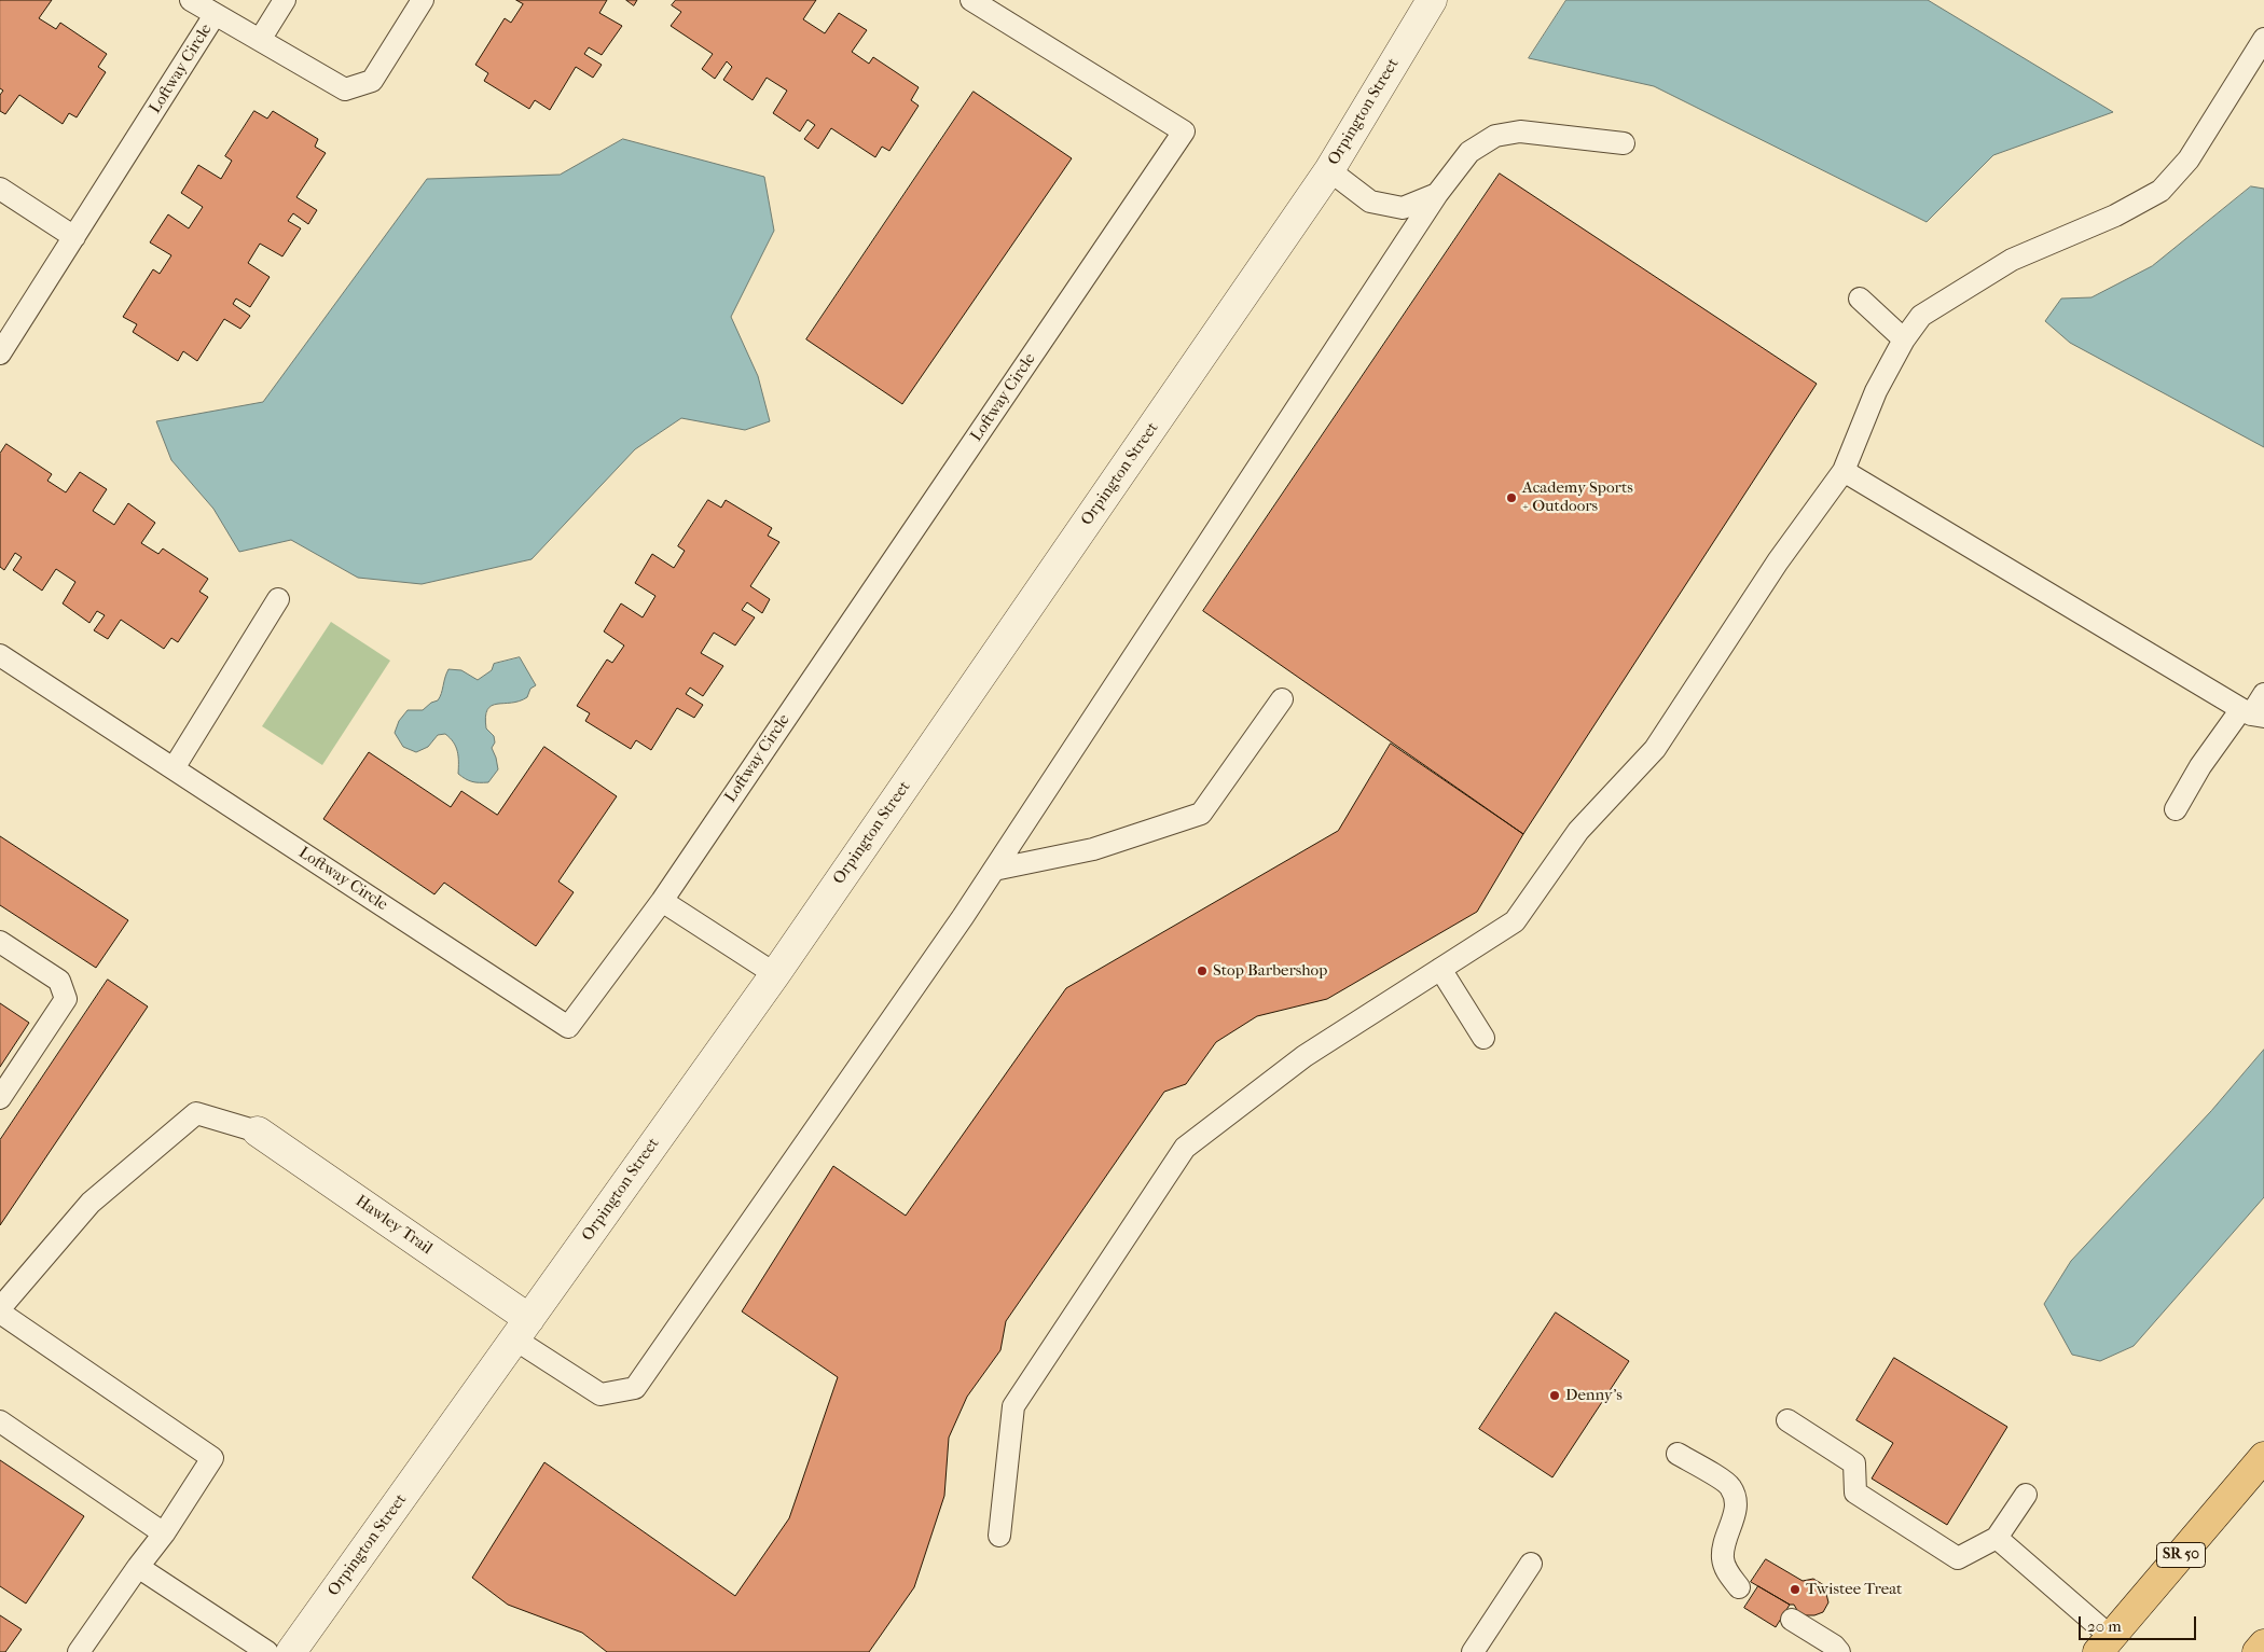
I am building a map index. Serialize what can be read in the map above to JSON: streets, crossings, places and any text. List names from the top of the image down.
{
  "streets": {
    "highway": ["SR 50"],
    "street": ["Orpington Street", "Hawley Trail"],
    "lane": ["Loftway Circle"]
  },
  "crossings": [
    ["Orpington Street", "Hawley Trail"]
  ],
  "places": [
    "Academy Sports + Outdoors",
    "Stop Barbershop",
    "Denny's",
    "Twistee Treat"
  ],
  "scale_bar": "20 m"
}
